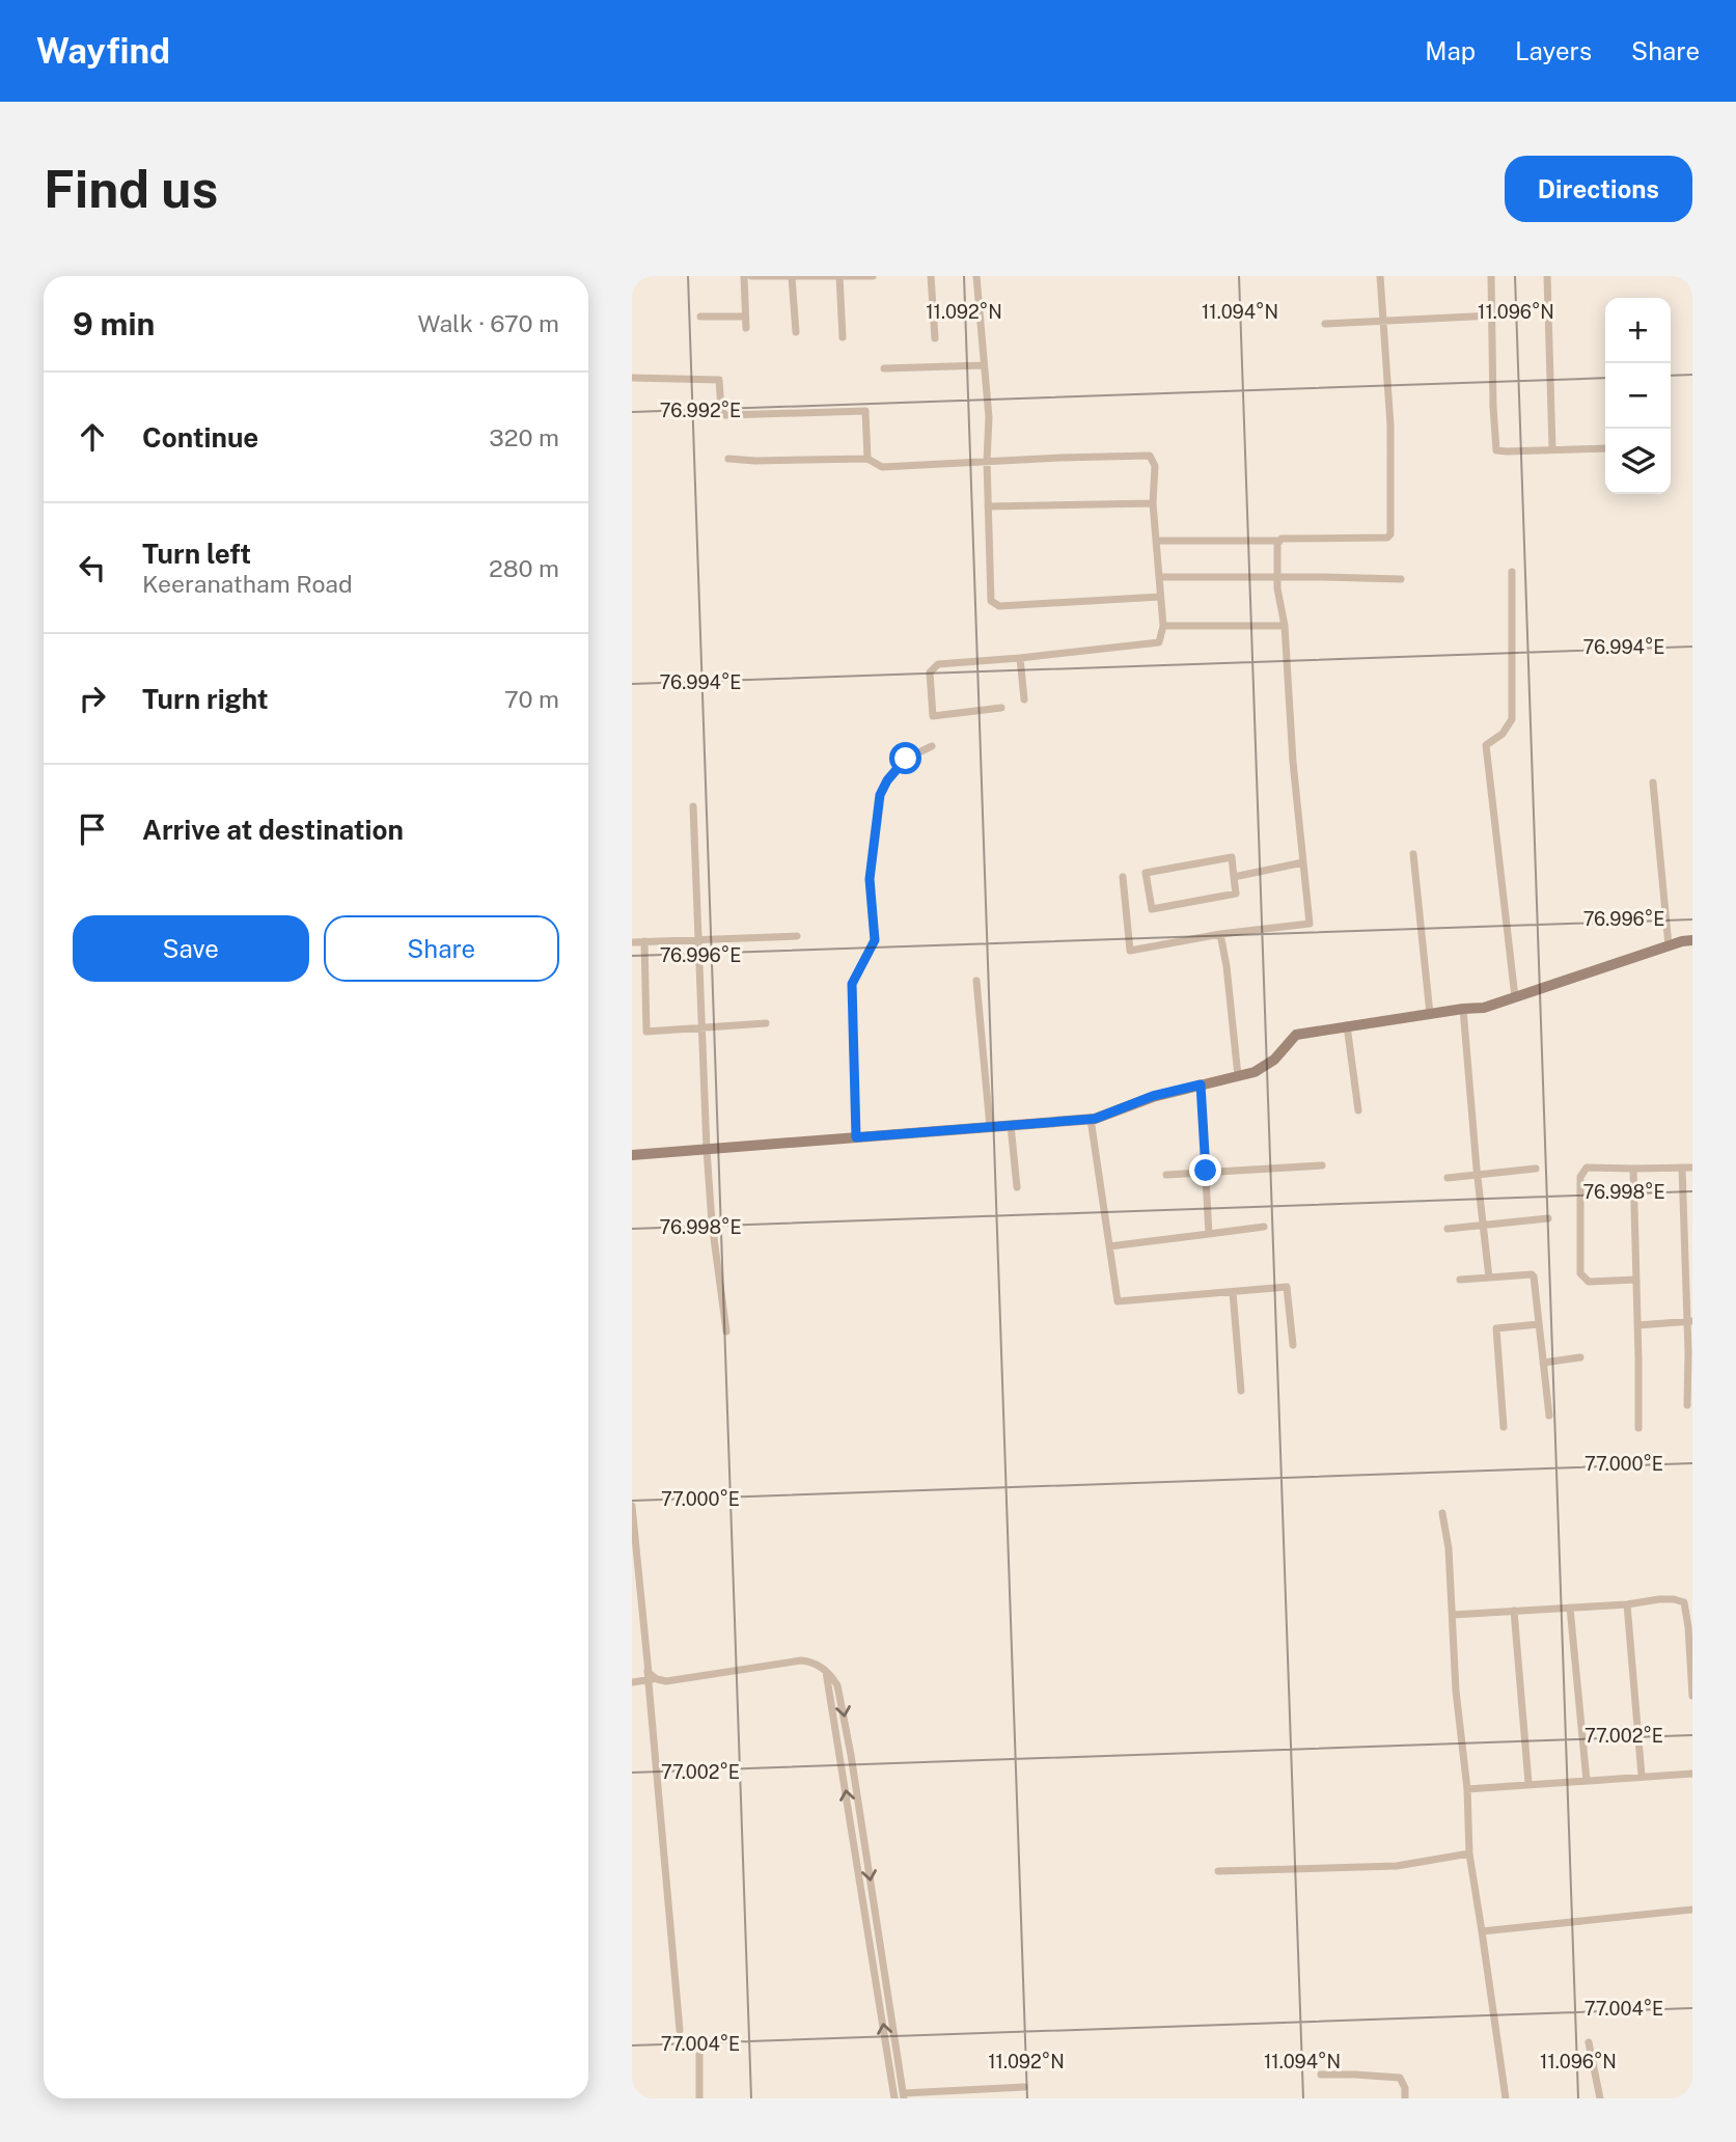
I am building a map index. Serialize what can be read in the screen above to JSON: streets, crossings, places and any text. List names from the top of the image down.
{
  "page": {
    "header": "Wayfind",
    "nav": ["Map", "Layers", "Share"],
    "buttons": [
      "Directions",
      ["Save", "Share"]
    ],
    "title": "Find us",
    "heading": ["9 min", "Walk · 670 m"],
    "map_buttons": ["+", "−"],
    "list": [
      ["Continue", "320 m"],
      ["Turn left", "Keeranatham Road", "280 m"],
      ["Turn right", "70 m"],
      "Arrive at destination"
    ]
  },
  "coordinates": [
    "11.092°N",
    "11.094°N",
    "11.096°N",
    "76.992°E",
    "76.994°E",
    "76.996°E",
    "76.998°E",
    "77.000°E",
    "77.002°E",
    "77.004°E"
  ]
}
